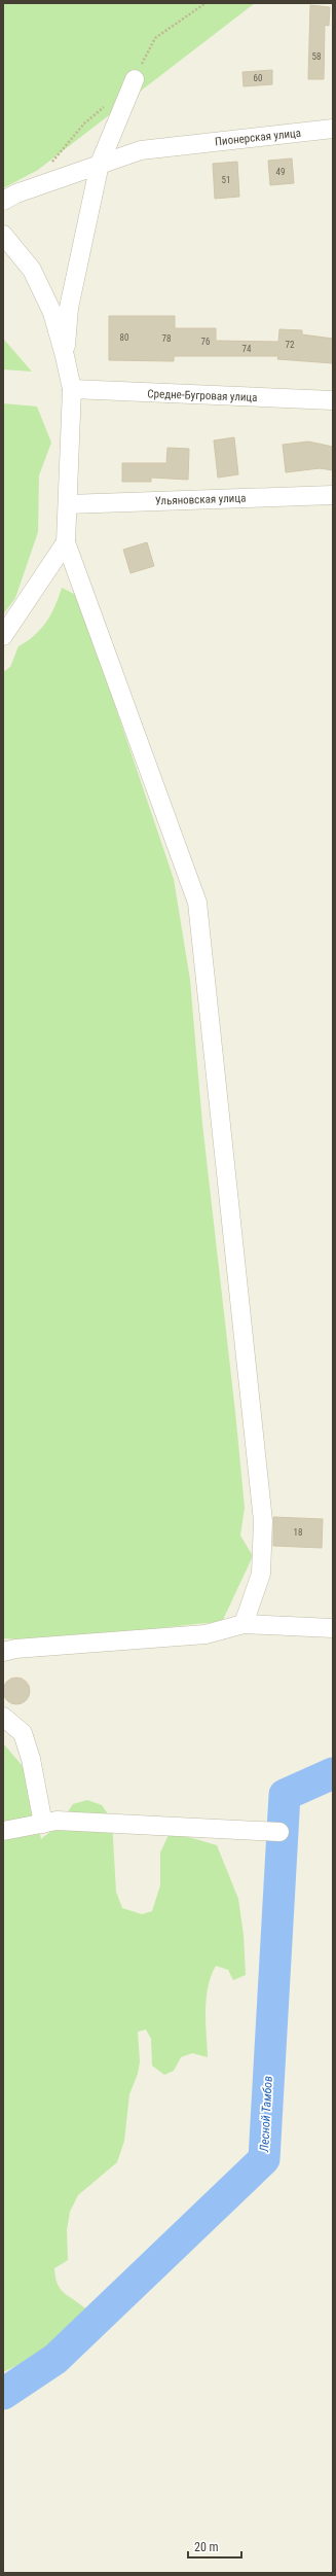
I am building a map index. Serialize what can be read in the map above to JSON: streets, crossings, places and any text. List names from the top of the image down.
{
  "streets": {
    "street": ["Пионерская улица", "Средне-Бугровая улица", "Ульяновская улица"]
  },
  "water": ["Лесной Тамбов"],
  "house_numbers": [
    "58",
    "60",
    "49",
    "51",
    "80",
    "78",
    "76",
    "72",
    "74",
    "18"
  ],
  "scale_bar": "20 m"
}
